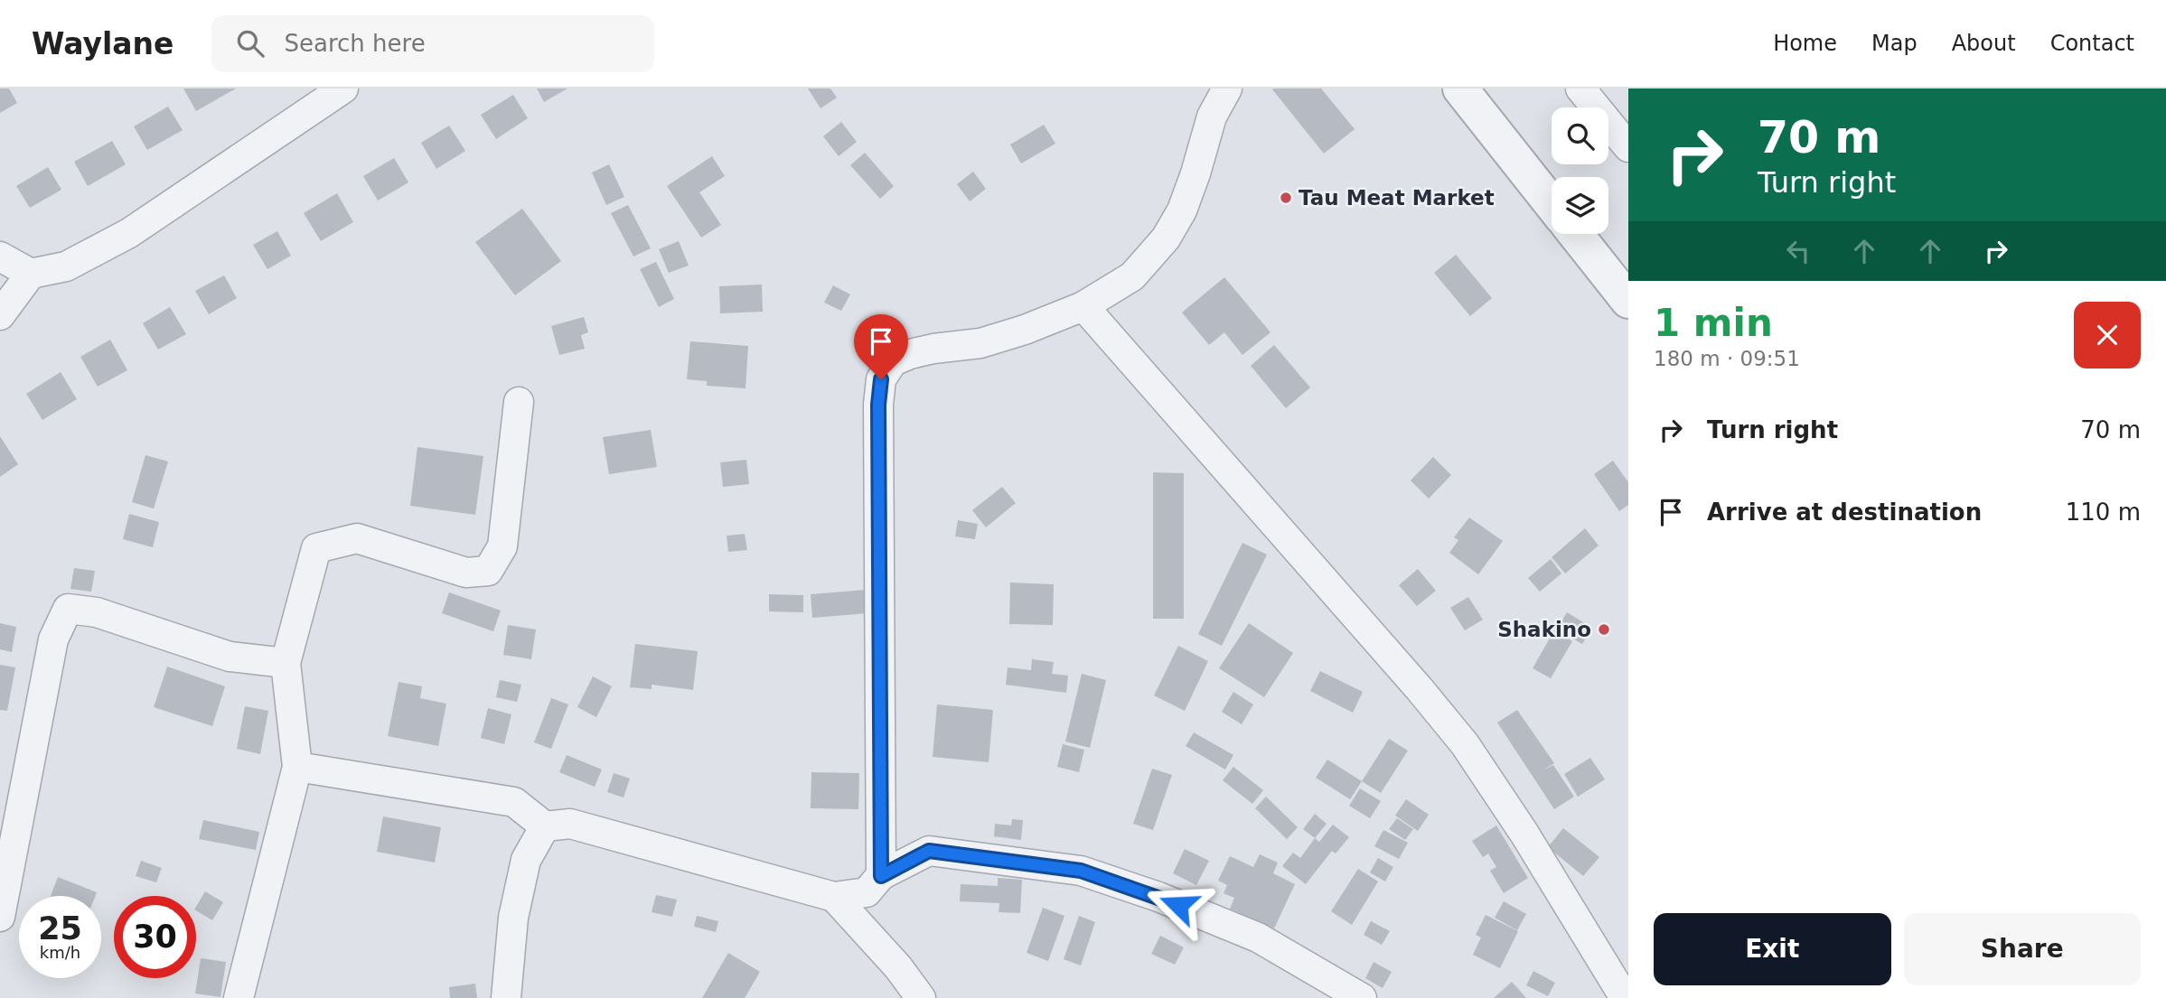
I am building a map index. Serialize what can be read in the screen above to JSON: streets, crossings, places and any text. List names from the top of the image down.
{
  "places": ["Tau Meat Market", "Shakino"],
  "page": {
    "header": "Waylane",
    "search": "Search here",
    "nav": [
      "Home",
      "Map",
      "About",
      "Contact"
    ],
    "turn": ["70 m", "Turn right"],
    "heading": ["1 min", "180 m · 09:51"],
    "list": [
      {
        "name": "Turn right",
        "value": "70 m"
      },
      {
        "name": "Arrive at destination",
        "value": "110 m"
      }
    ],
    "speed": "25 km/h",
    "limit": "30",
    "buttons": ["Exit", "Share"]
  }
}
